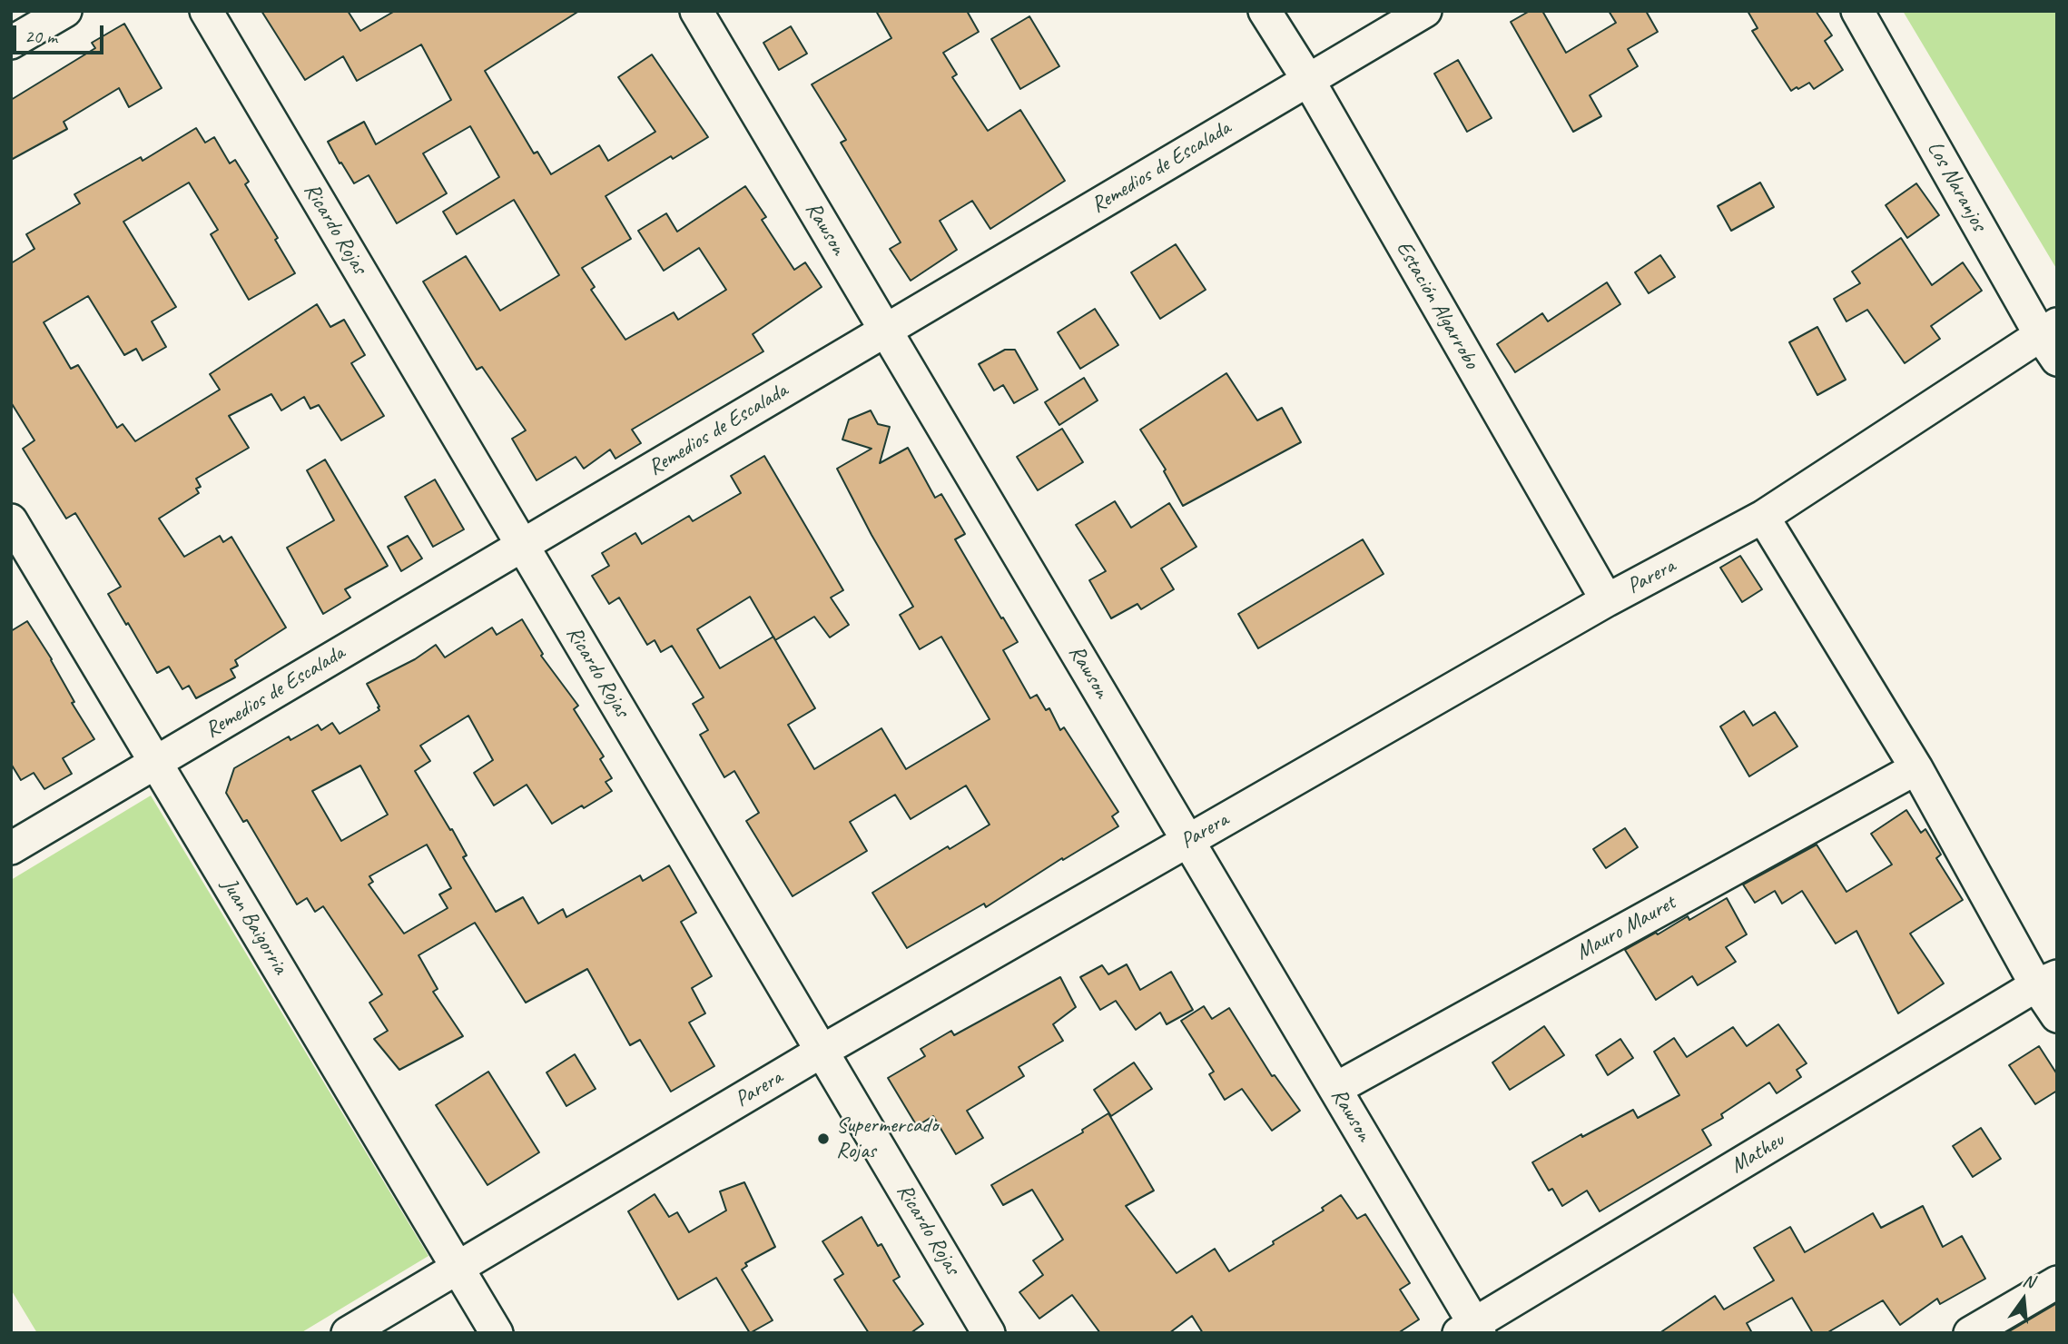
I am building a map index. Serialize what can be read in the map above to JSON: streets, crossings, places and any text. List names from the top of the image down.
{
  "streets": {
    "street": [
      "Remedios de Escalada",
      "Los Naranjos",
      "Ricardo Rojas",
      "Rawson",
      "Estación Algarrobo",
      "Parera",
      "Juan Baigorria",
      "Mauro Mauret",
      "Matheu"
    ]
  },
  "crossings": [
    ["Remedios de Escalada", "Ricardo Rojas"],
    ["Remedios de Escalada", "Rawson"],
    ["Remedios de Escalada", "Estación Algarrobo"],
    ["Remedios de Escalada", "Juan Baigorria"],
    ["Los Naranjos", "Parera"],
    ["Ricardo Rojas", "Parera"],
    ["Rawson", "Parera"],
    ["Rawson", "Mauro Mauret"],
    ["Rawson", "Matheu"],
    ["Estación Algarrobo", "Parera"],
    ["Parera", "Juan Baigorria"]
  ],
  "places": ["Supermercado Rojas"],
  "scale_bar": "20 m",
  "north": "top"
}
